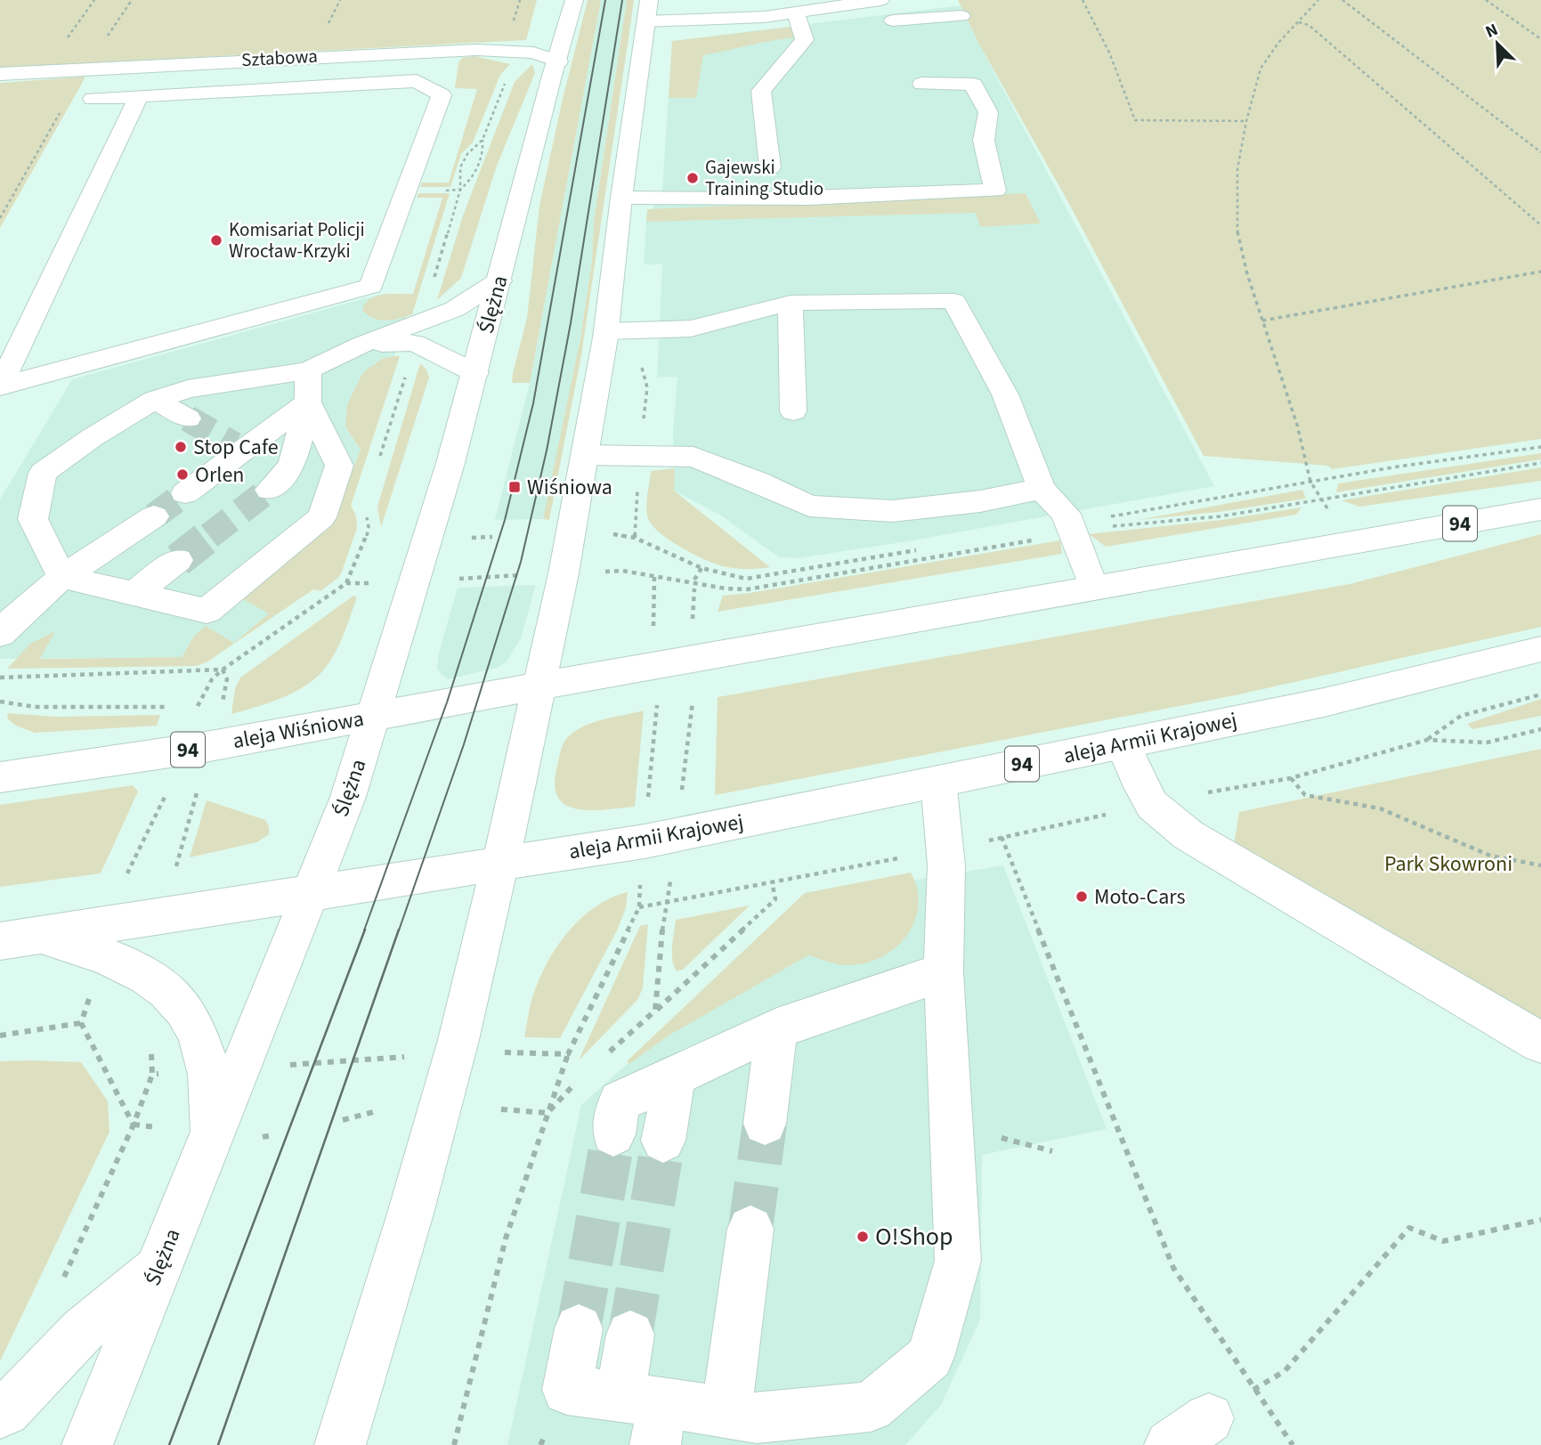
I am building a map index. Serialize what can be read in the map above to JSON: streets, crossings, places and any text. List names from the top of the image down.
{
  "streets": {
    "main road": [
      "Sztabowa",
      "Ślężna",
      "94",
      "aleja Wiśniowa",
      "aleja Armii Krajowej"
    ]
  },
  "crossings": [
    ["Sztabowa", "Ślężna"],
    ["Ślężna", "94"],
    ["Ślężna", "aleja Wiśniowa"],
    ["94", "aleja Wiśniowa"],
    ["94", "aleja Armii Krajowej"]
  ],
  "parks": ["Park Skowroni"],
  "places": {
    "other": [
      "Gajewski Training Studio",
      "Komisariat Policji Wrocław-Krzyki",
      "Stop Cafe",
      "Orlen",
      "Moto-Cars",
      "O!Shop"
    ],
    "transit": ["Wiśniowa"]
  },
  "north": "top left"
}
